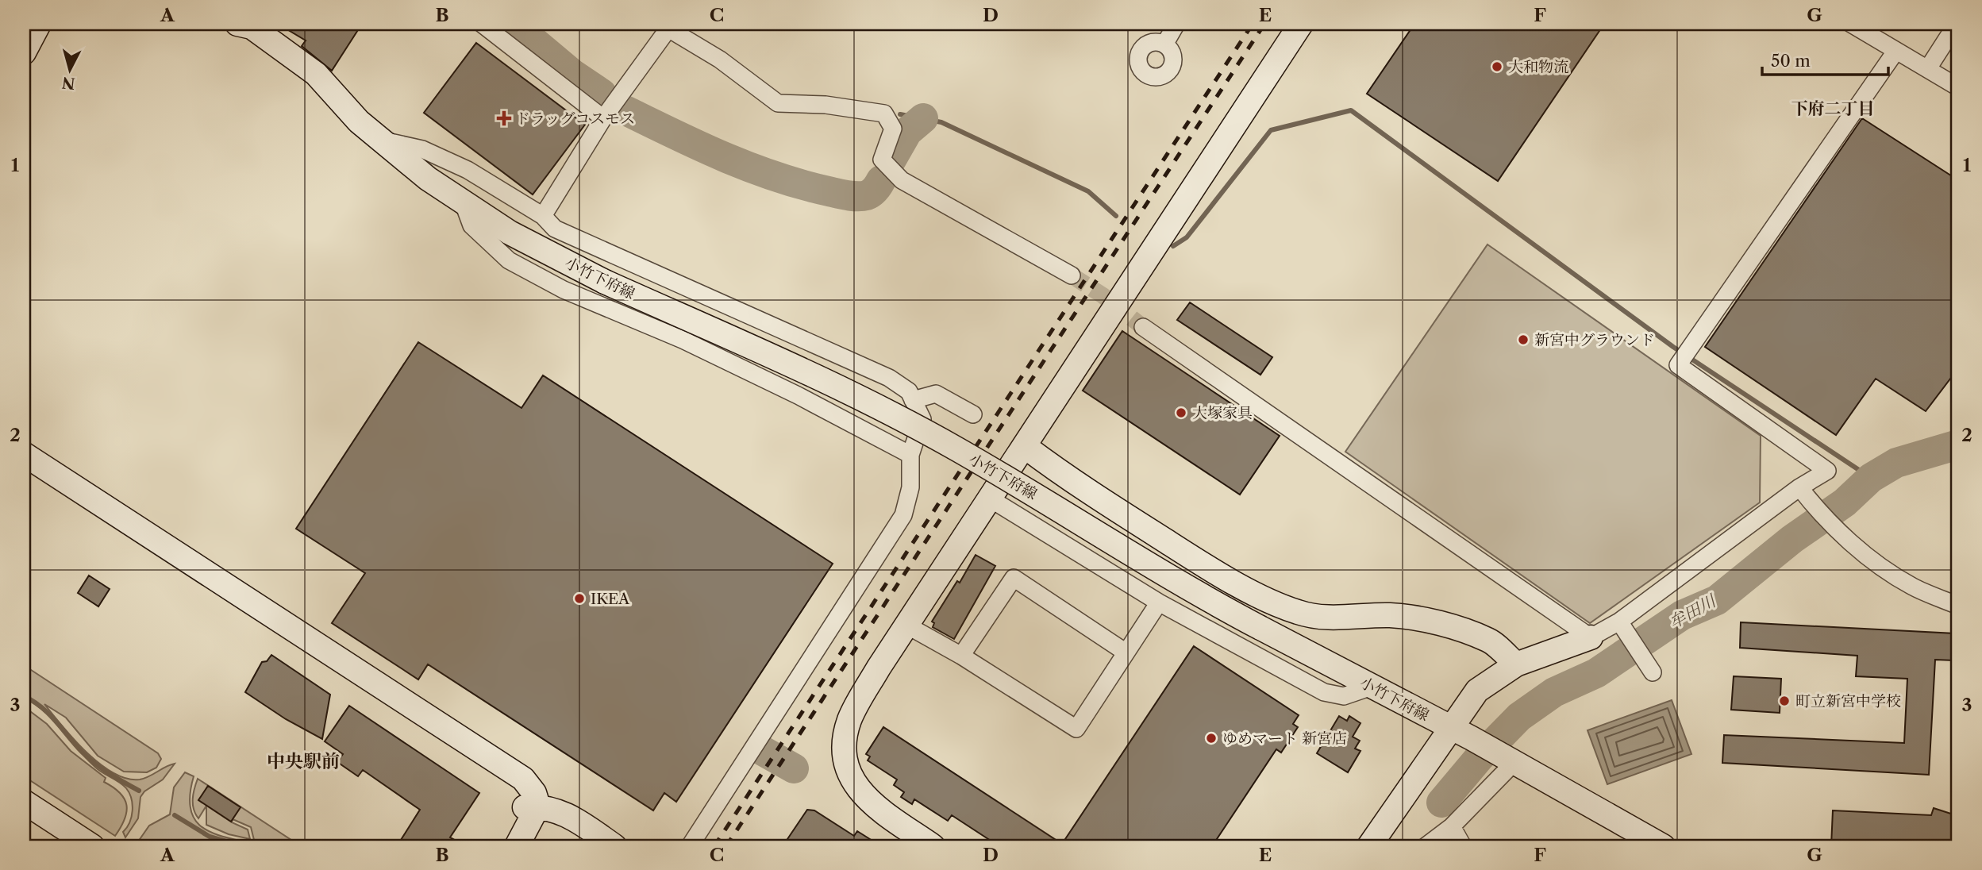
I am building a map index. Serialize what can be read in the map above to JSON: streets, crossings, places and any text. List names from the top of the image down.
{
  "streets": {
    "street": ["小竹下府線"]
  },
  "districts": ["下府二丁目", "中央駅前"],
  "water": ["牟田川"],
  "places": {
    "other": [
      "大和物流",
      "新宮中グラウンド",
      "大塚家具",
      "IKEA",
      "町立新宮中学校",
      "ゆめマート 新宮店"
    ],
    "health": ["ドラッグコスモス"]
  },
  "scale_bar": "50 m",
  "north": "bottom",
  "grid": {
    "columns": [
      "A",
      "B",
      "C",
      "D",
      "E",
      "F",
      "G"
    ],
    "rows": ["1", "2", "3"]
  }
}
